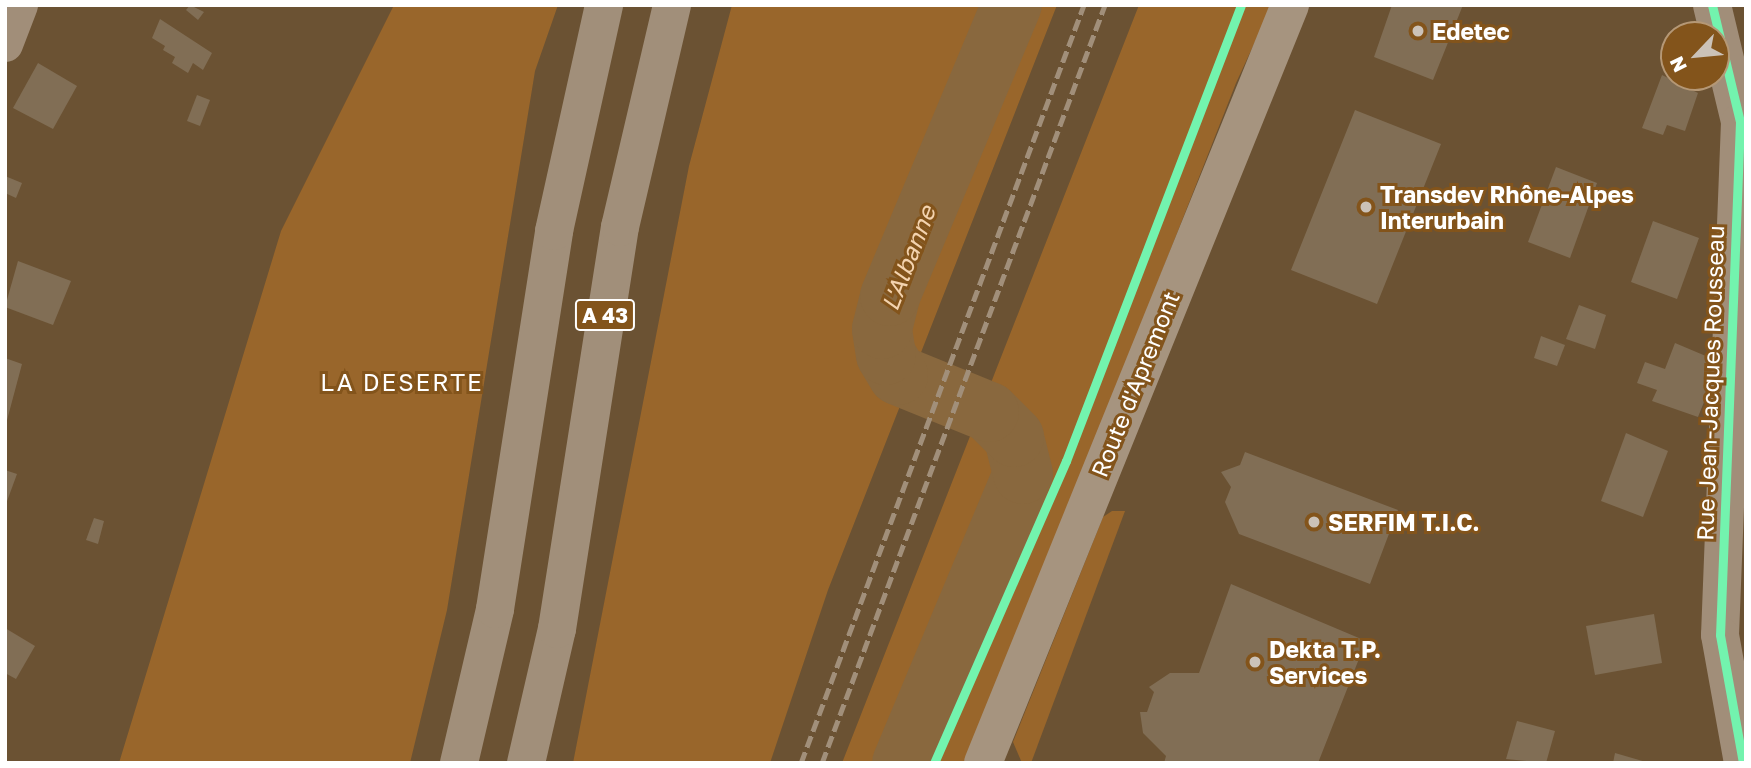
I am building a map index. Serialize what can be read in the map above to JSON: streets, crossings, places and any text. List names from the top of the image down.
{
  "streets": {
    "highway": ["A 43"],
    "main road": ["Route d'Apremont"],
    "street": ["Rue Jean-Jacques Rousseau"]
  },
  "districts": ["LA DESERTE"],
  "water": ["L'Albanne"],
  "places": [
    "Edetec",
    "Transdev Rhône-Alpes Interurbain",
    "SERFIM T.I.C.",
    "Dekta T.P. Services"
  ],
  "north": "bottom left"
}
